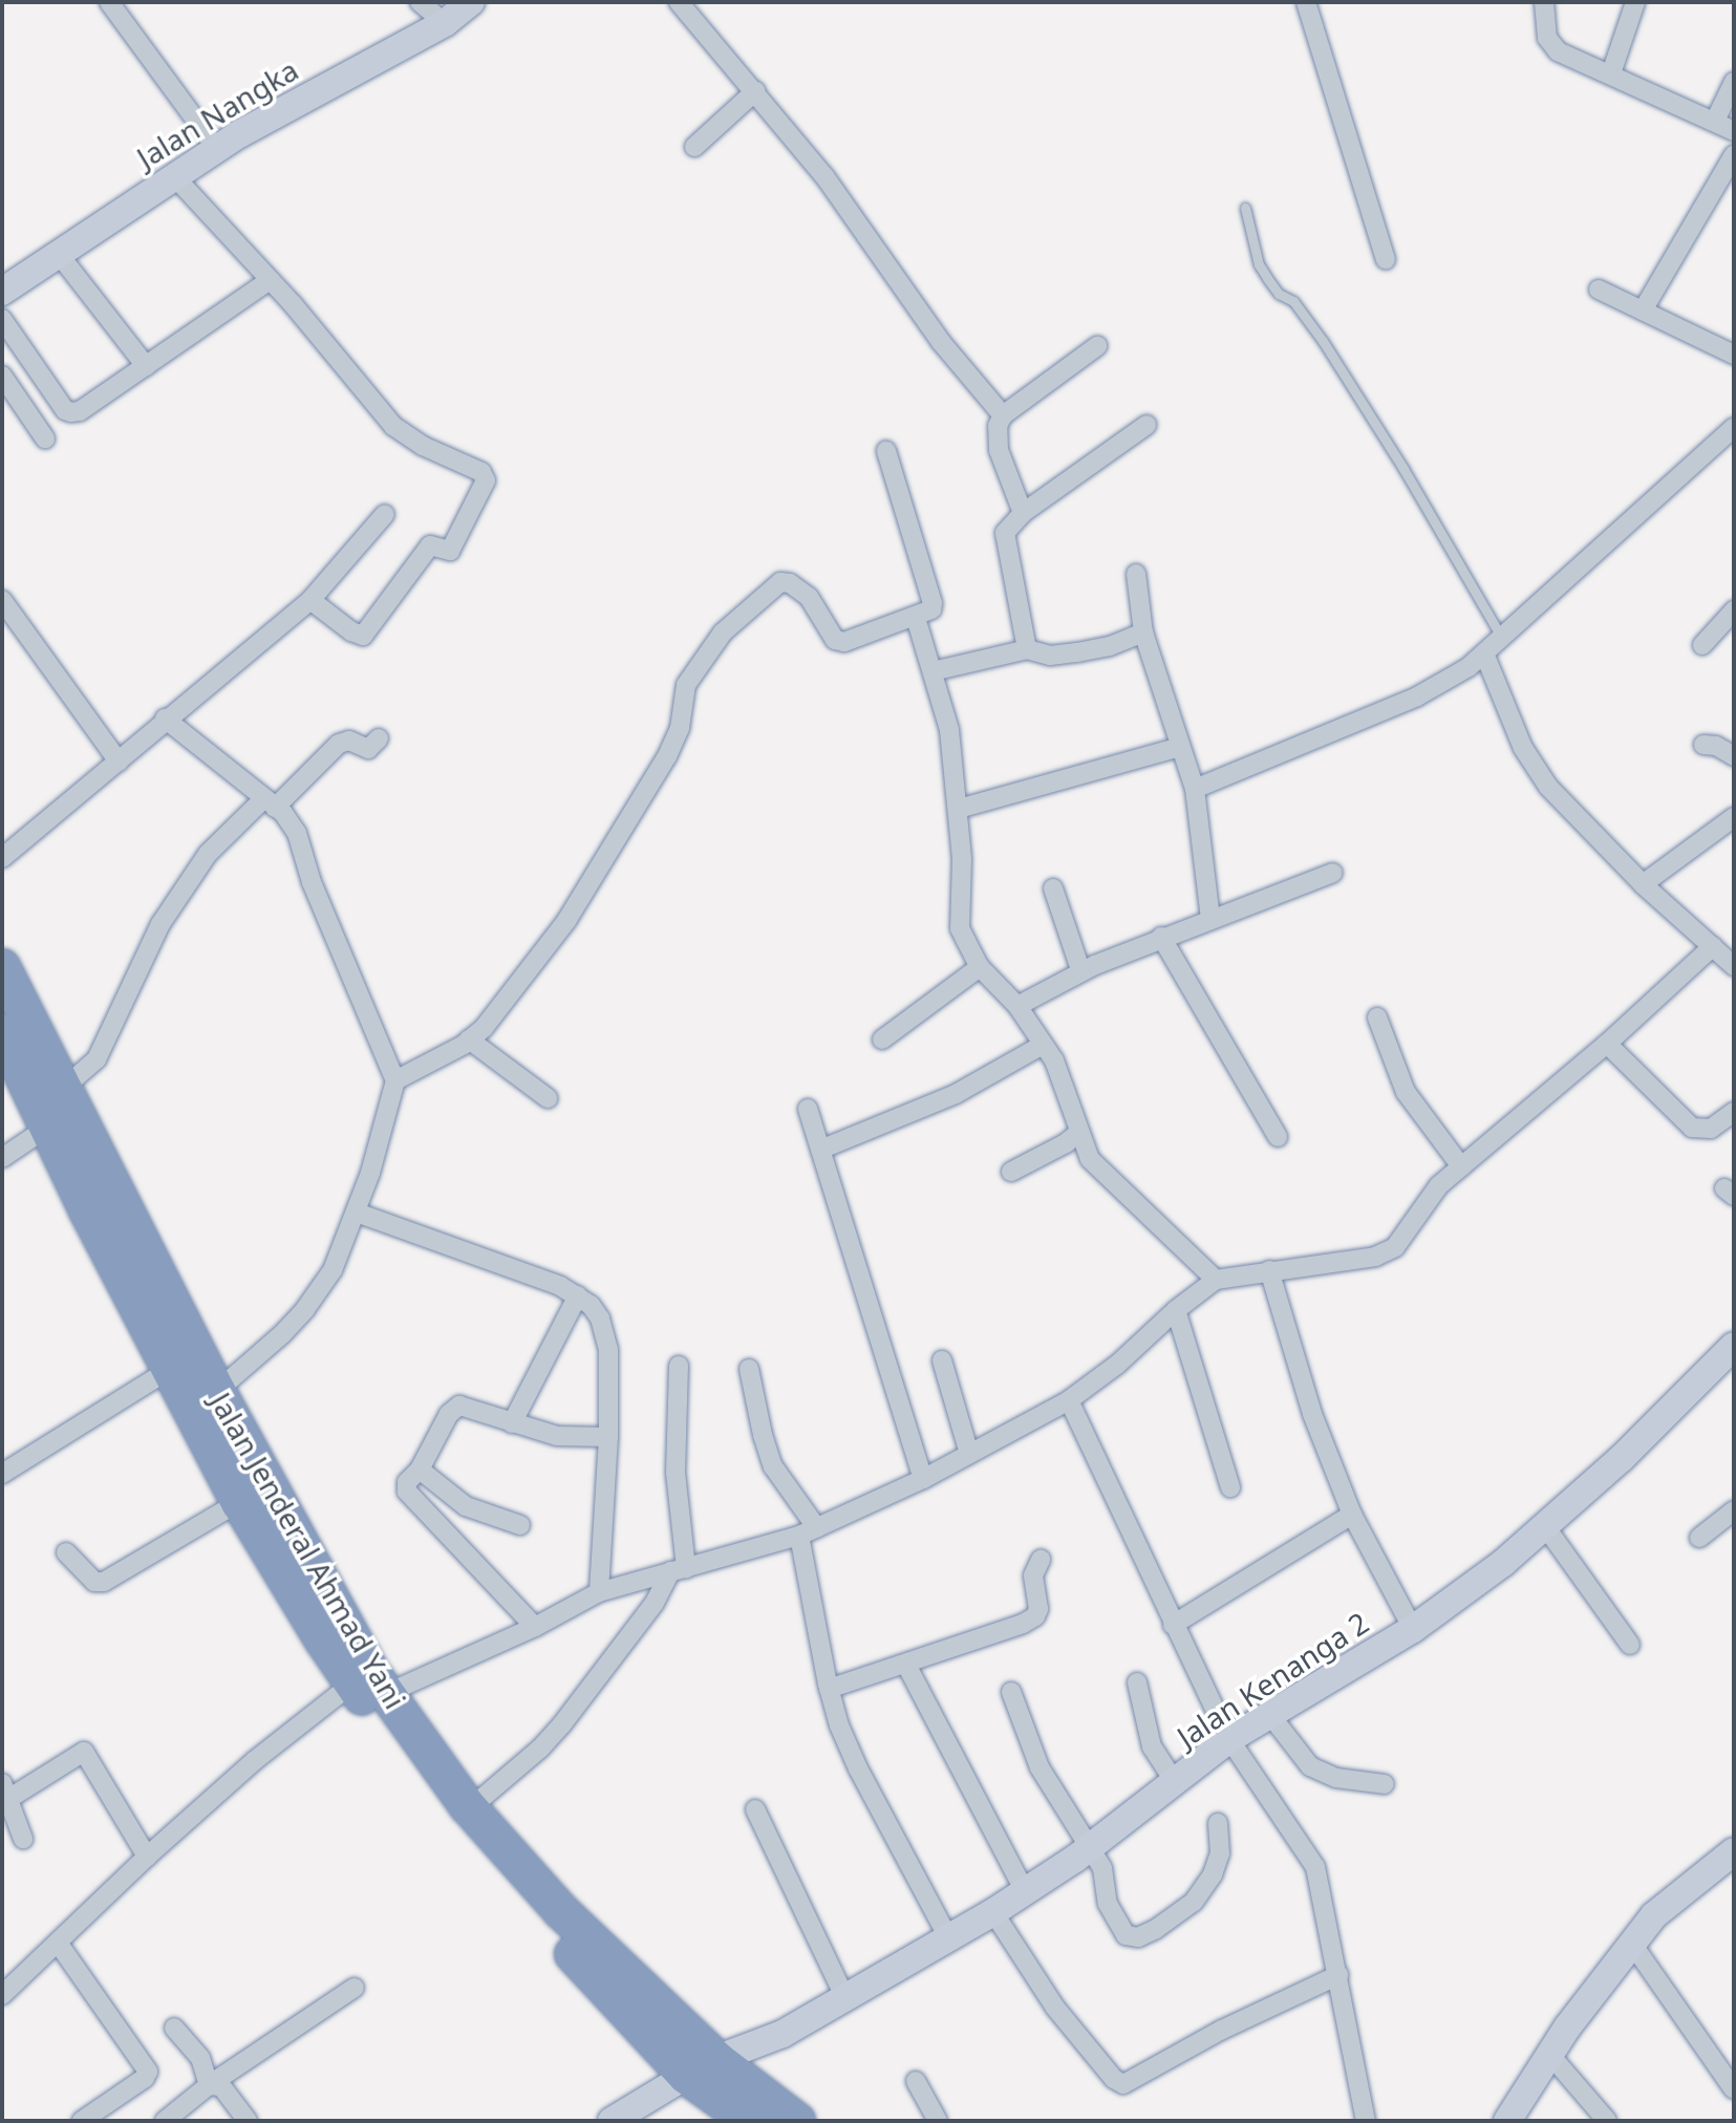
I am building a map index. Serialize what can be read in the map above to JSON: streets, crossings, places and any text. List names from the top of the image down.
{
  "streets": {
    "highway": ["Jalan Jenderal Ahmad Yani"],
    "main road": ["Jalan Nangka", "Jalan Kenanga 2"]
  },
  "crossings": [
    ["Jalan Jenderal Ahmad Yani", "Jalan Kenanga 2"]
  ]
}
